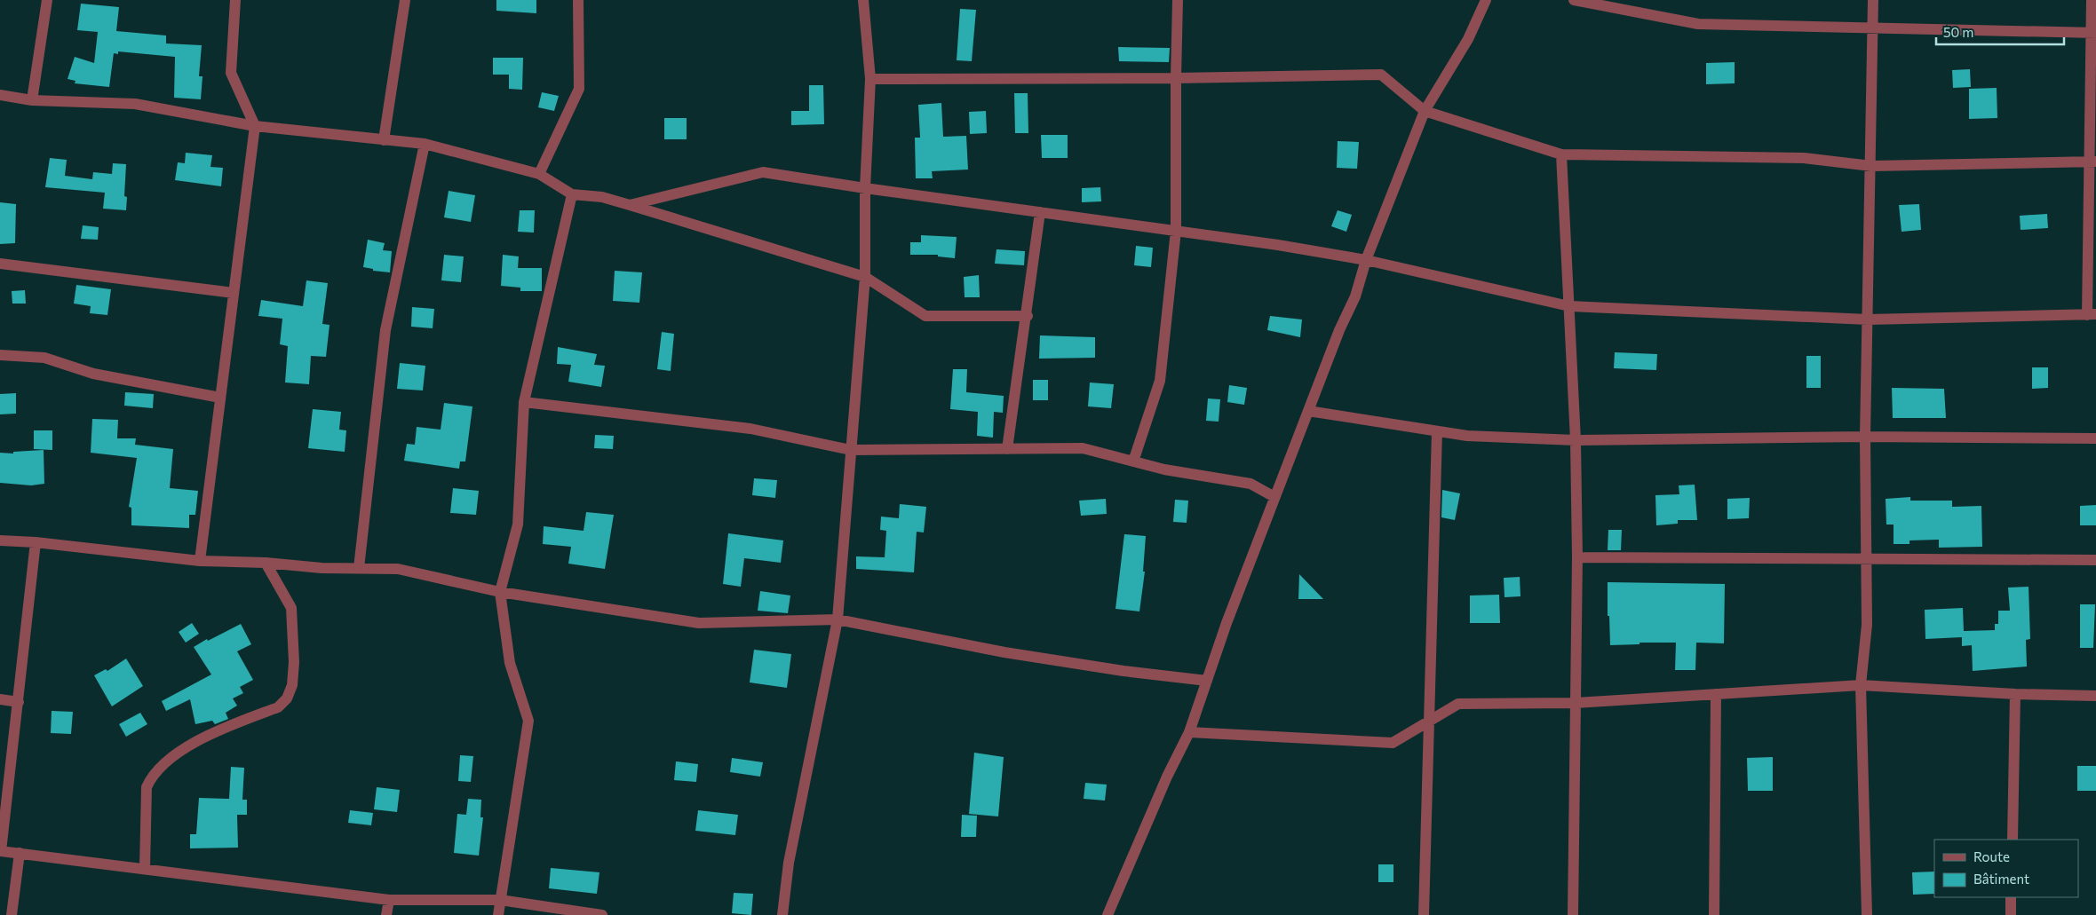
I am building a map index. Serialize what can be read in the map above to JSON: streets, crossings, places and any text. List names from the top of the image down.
{
  "legend": ["Route", "Bâtiment"],
  "scale_bar": "50 m"
}
